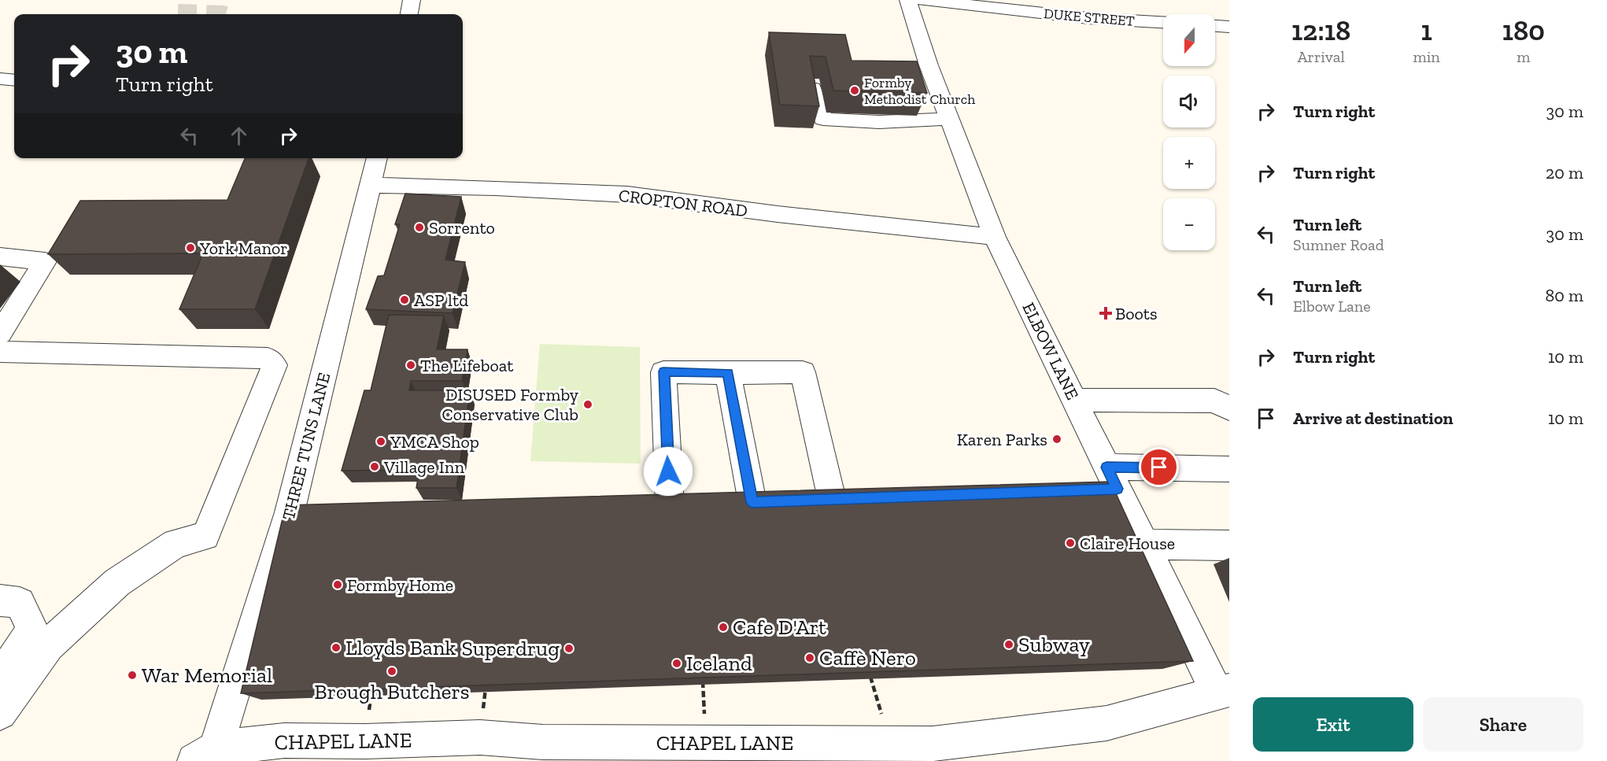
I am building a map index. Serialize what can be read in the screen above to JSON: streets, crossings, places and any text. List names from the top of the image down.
{
  "streets": {
    "street": [
      "DUKE STREET",
      "CROPTON ROAD",
      "ELBOW LANE",
      "THREE TUNS LANE",
      "CHAPEL LANE"
    ]
  },
  "crossings": [
    ["CROPTON ROAD", "ELBOW LANE"],
    ["CROPTON ROAD", "THREE TUNS LANE"],
    ["ELBOW LANE", "CHAPEL LANE"],
    ["THREE TUNS LANE", "CHAPEL LANE"]
  ],
  "places": {
    "other": [
      "Formby Methodist Church",
      "Sorrento",
      "York Manor",
      "ASP ltd",
      "The Lifeboat",
      "DISUSED Formby Conservative Club",
      "Karen Parks",
      "YMCA Shop",
      "Village Inn",
      "Claire House",
      "Formby Home",
      "Cafe D'Art",
      "Subway",
      "Lloyds Bank",
      "Superdrug",
      "Caffè Nero",
      "Iceland",
      "Brough Butchers",
      "War Memorial"
    ],
    "health": ["Boots"]
  },
  "north": "bottom",
  "page": {
    "eta": [
      "12:18",
      "Arrival",
      "1",
      "min",
      "180",
      "m"
    ],
    "map_buttons": ["+", "−"],
    "turn": ["30 m", "Turn right"],
    "list": [
      {
        "name": "Turn right",
        "value": "30 m"
      },
      {
        "name": "Turn right",
        "value": "20 m"
      },
      {
        "name": "Turn left",
        "note": "Sumner Road",
        "value": "30 m"
      },
      {
        "name": "Turn left",
        "note": "Elbow Lane",
        "value": "80 m"
      },
      {
        "name": "Turn right",
        "value": "10 m"
      },
      {
        "name": "Arrive at destination",
        "value": "10 m"
      }
    ],
    "buttons": ["Exit", "Share"]
  }
}
